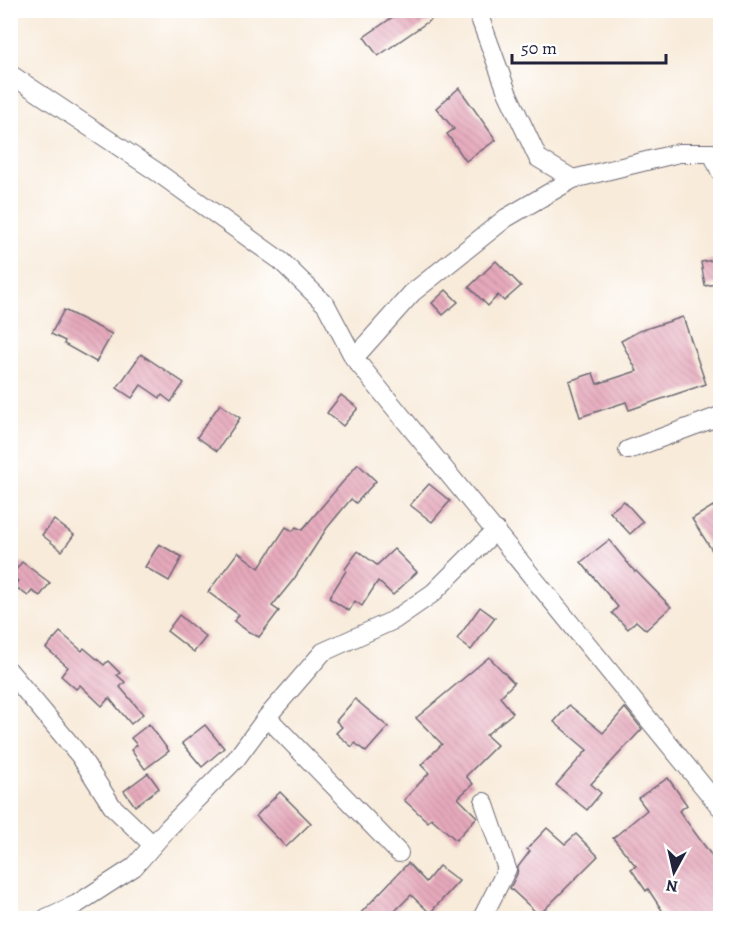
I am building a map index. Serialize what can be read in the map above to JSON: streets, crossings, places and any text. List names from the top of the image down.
{
  "scale_bar": "50 m",
  "north": "bottom"
}
